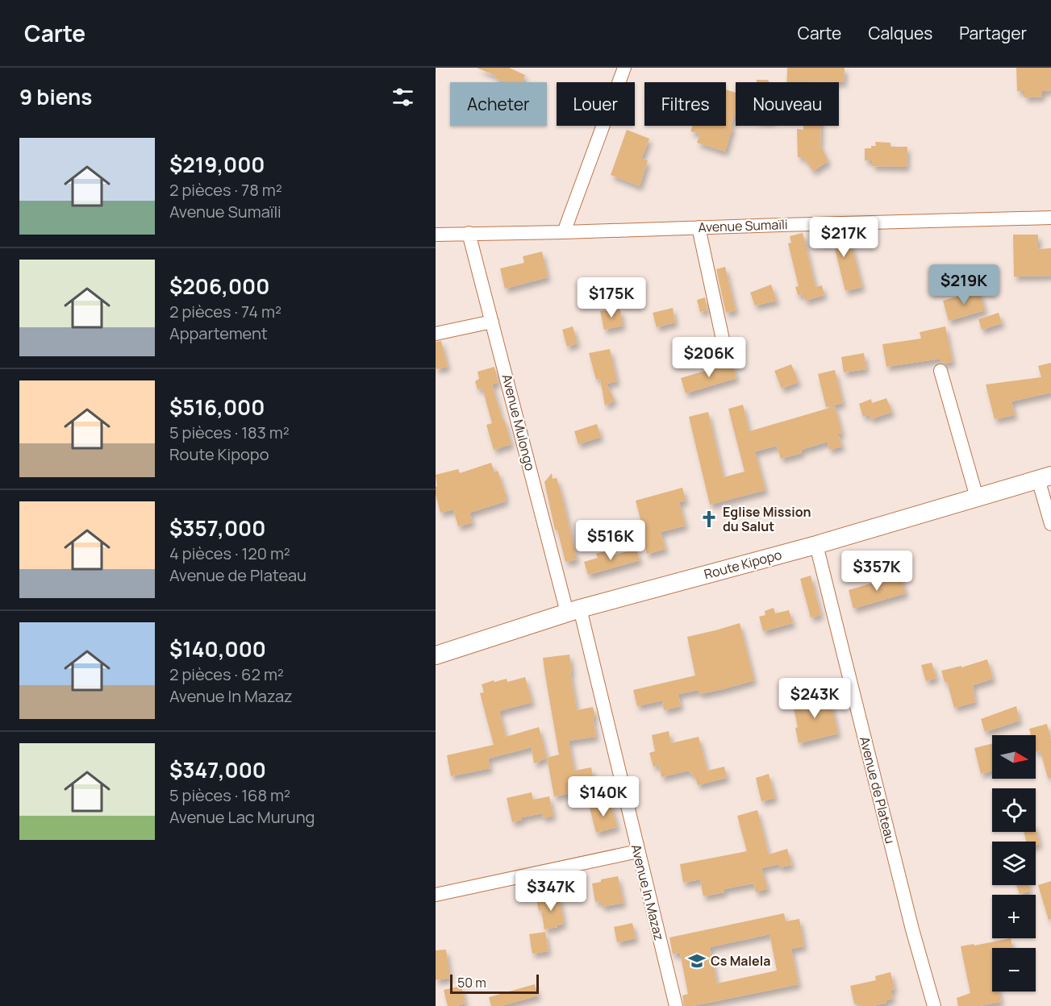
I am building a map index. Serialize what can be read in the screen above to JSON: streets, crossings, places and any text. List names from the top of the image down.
{
  "streets": {
    "main road": ["Route Kipopo"],
    "street": [
      "Avenue Sumaïli",
      "Avenue Mulongo",
      "Avenue de Plateau",
      "Avenue In Mazaz"
    ]
  },
  "crossings": [
    ["Avenue Sumaïli", "Avenue Mulongo"],
    ["Avenue Mulongo", "Route Kipopo"],
    ["Avenue Mulongo", "Avenue In Mazaz"],
    ["Route Kipopo", "Avenue de Plateau"],
    ["Route Kipopo", "Avenue In Mazaz"]
  ],
  "places": {
    "church": ["Eglise Mission du Salut"],
    "school or university": ["Cs Malela"]
  },
  "scale_bar": "50 m",
  "north": "right",
  "page": {
    "header": "Carte",
    "nav": ["Carte", "Calques", "Partager"],
    "heading": "9 biens",
    "chip": [
      "Acheter",
      "Louer",
      "Filtres",
      "Nouveau"
    ],
    "list": [
      {
        "name": "$219,000",
        "note": "2 pièces · 78 m² · Avenue Sumaïli"
      },
      {
        "name": "$206,000",
        "note": "2 pièces · 74 m² · Appartement"
      },
      {
        "name": "$516,000",
        "note": "5 pièces · 183 m² · Route Kipopo"
      },
      {
        "name": "$357,000",
        "note": "4 pièces · 120 m² · Avenue de Plateau"
      },
      {
        "name": "$140,000",
        "note": "2 pièces · 62 m² · Avenue In Mazaz"
      },
      {
        "name": "$347,000",
        "note": "5 pièces · 168 m² · Avenue Lac Murung"
      }
    ],
    "price": [
      "$217K",
      "$219K",
      "$175K",
      "$206K",
      "$516K",
      "$357K",
      "$243K",
      "$140K",
      "$347K"
    ],
    "map_buttons": ["+", "−"],
    "scale": "50 m"
  }
}
